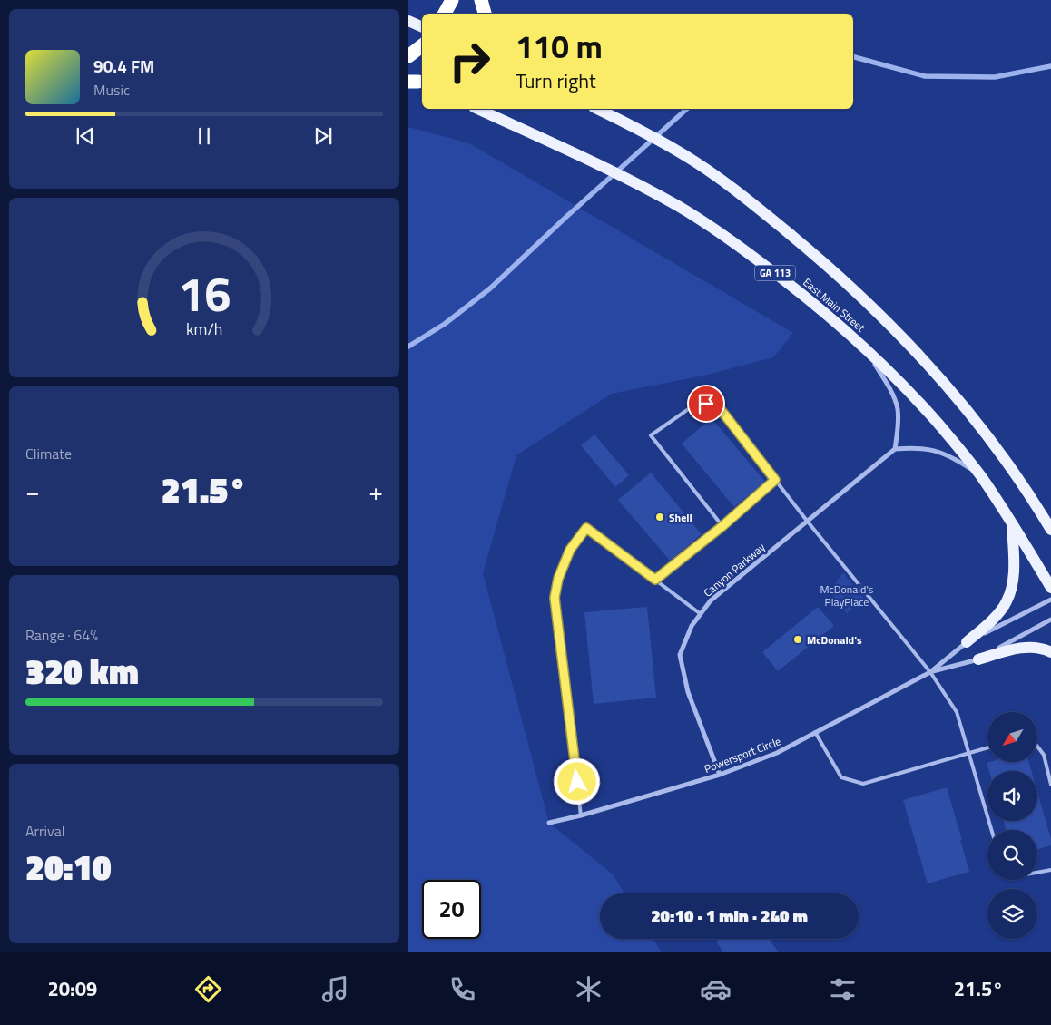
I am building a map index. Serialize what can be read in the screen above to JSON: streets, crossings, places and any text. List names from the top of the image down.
{
  "streets": {
    "main road": ["GA 113", "East Main Street"],
    "street": ["Canyon Parkway", "Powersport Circle"]
  },
  "crossings": [
    ["Canyon Parkway", "Powersport Circle"]
  ],
  "parks": ["McDonald's PlayPlace"],
  "places": ["Shell", "McDonald's"],
  "north": "bottom left",
  "page": {
    "turn": ["110 m", "Turn right"],
    "song": ["90.4 FM", "Music"],
    "tile": [
      "Climate",
      ["Range · 64%", "320 km"],
      ["Arrival", "20:10"]
    ],
    "heat": ["−", "21.5°", "+"],
    "limit": "20",
    "trip": "20:10 · 1 min · 240 m",
    "tabs": ["20:09", "21.5°"],
    "gauge": ["16", "km/h"]
  }
}
